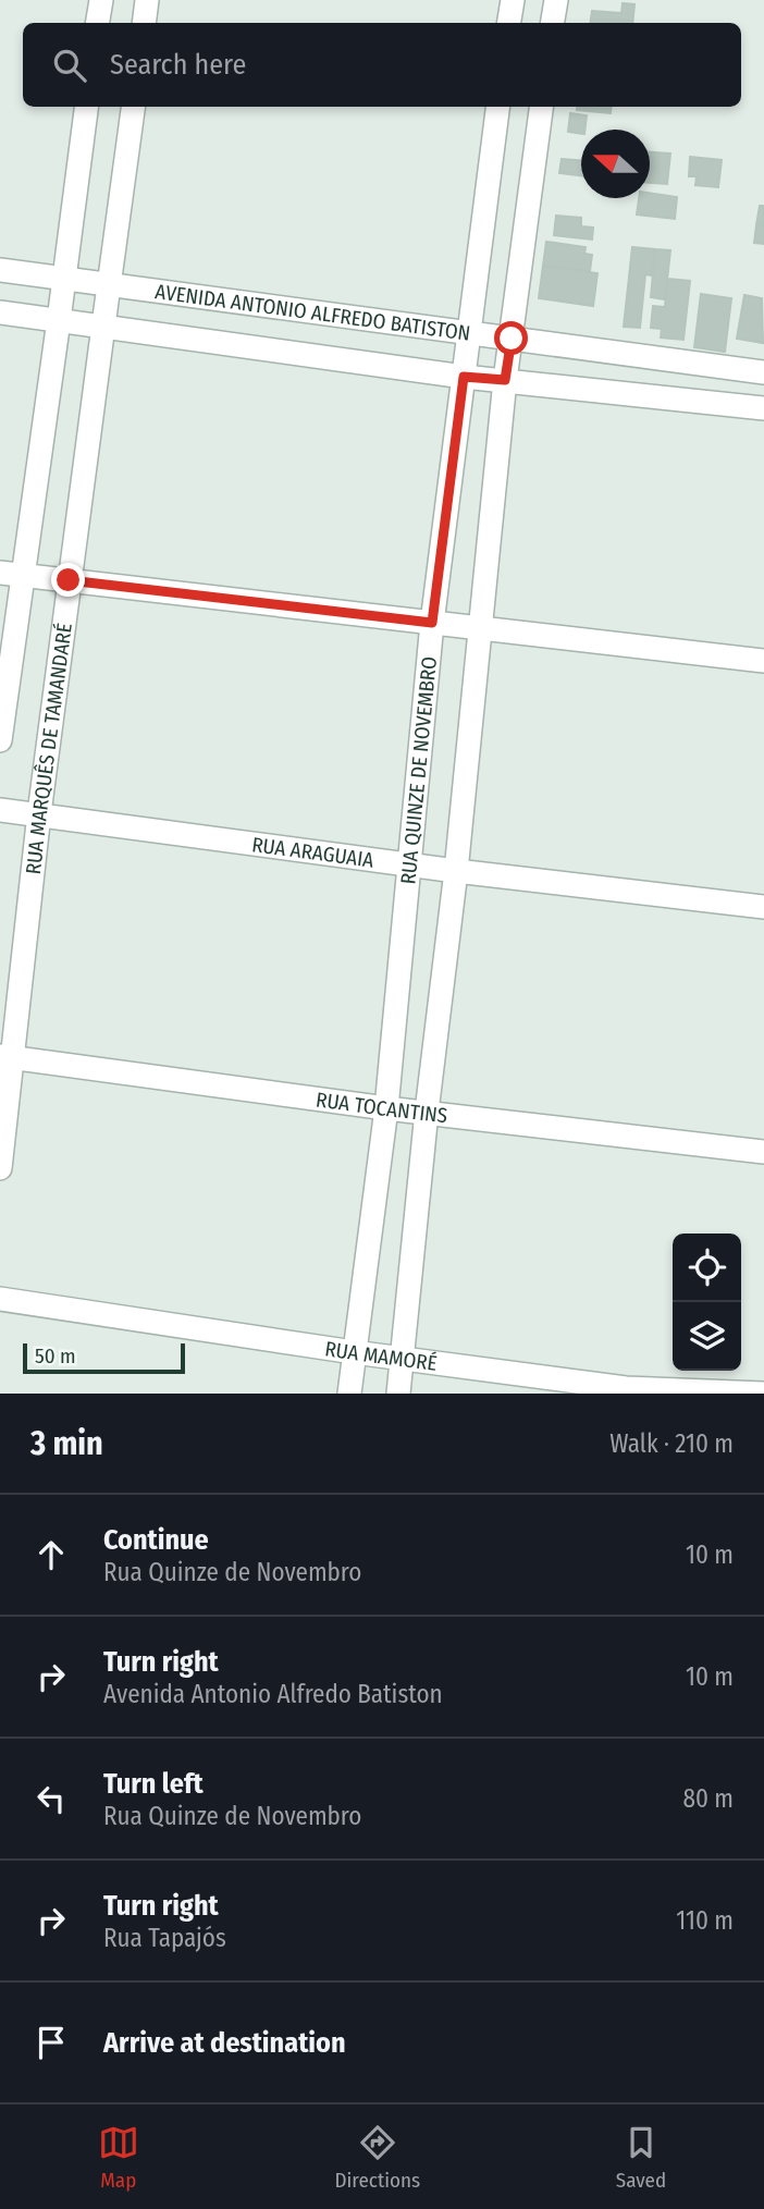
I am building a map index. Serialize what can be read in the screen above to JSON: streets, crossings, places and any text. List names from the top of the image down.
{
  "streets": {
    "street": [
      "AVENIDA ANTONIO ALFREDO BATISTON",
      "RUA MARQUÊS DE TAMANDARÉ",
      "RUA QUINZE DE NOVEMBRO",
      "RUA ARAGUAIA",
      "RUA TOCANTINS",
      "RUA MAMORÉ"
    ]
  },
  "crossings": [
    ["AVENIDA ANTONIO ALFREDO BATISTON", "RUA MARQUÊS DE TAMANDARÉ"],
    ["AVENIDA ANTONIO ALFREDO BATISTON", "RUA QUINZE DE NOVEMBRO"],
    ["RUA MARQUÊS DE TAMANDARÉ", "RUA ARAGUAIA"],
    ["RUA MARQUÊS DE TAMANDARÉ", "RUA TOCANTINS"],
    ["RUA QUINZE DE NOVEMBRO", "RUA ARAGUAIA"],
    ["RUA QUINZE DE NOVEMBRO", "RUA TOCANTINS"],
    ["RUA QUINZE DE NOVEMBRO", "RUA MAMORÉ"]
  ],
  "scale_bar": "50 m",
  "north": "left",
  "page": {
    "search": "Search here",
    "scale": "50 m",
    "heading": ["3 min", "Walk · 210 m"],
    "list": [
      ["Continue", "Rua Quinze de Novembro", "10 m"],
      ["Turn right", "Avenida Antonio Alfredo Batiston", "10 m"],
      ["Turn left", "Rua Quinze de Novembro", "80 m"],
      ["Turn right", "Rua Tapajós", "110 m"],
      "Arrive at destination"
    ],
    "nav": ["Map", "Directions", "Saved"]
  }
}
